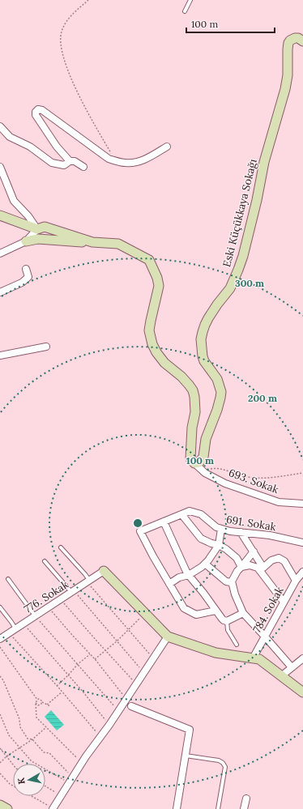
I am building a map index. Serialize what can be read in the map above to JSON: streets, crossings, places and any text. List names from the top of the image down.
{
  "streets": {
    "street": [
      "Eski Küçükkaya Sokağı",
      "693. Sokak",
      "691. Sokak",
      "776. Sokak",
      "784. Sokak"
    ]
  },
  "crossings": [
    ["Eski Küçükkaya Sokağı", "693. Sokak"]
  ],
  "scale_bar": "100 m",
  "north": "left",
  "rings": ["300 m", "200 m", "100 m"]
}
